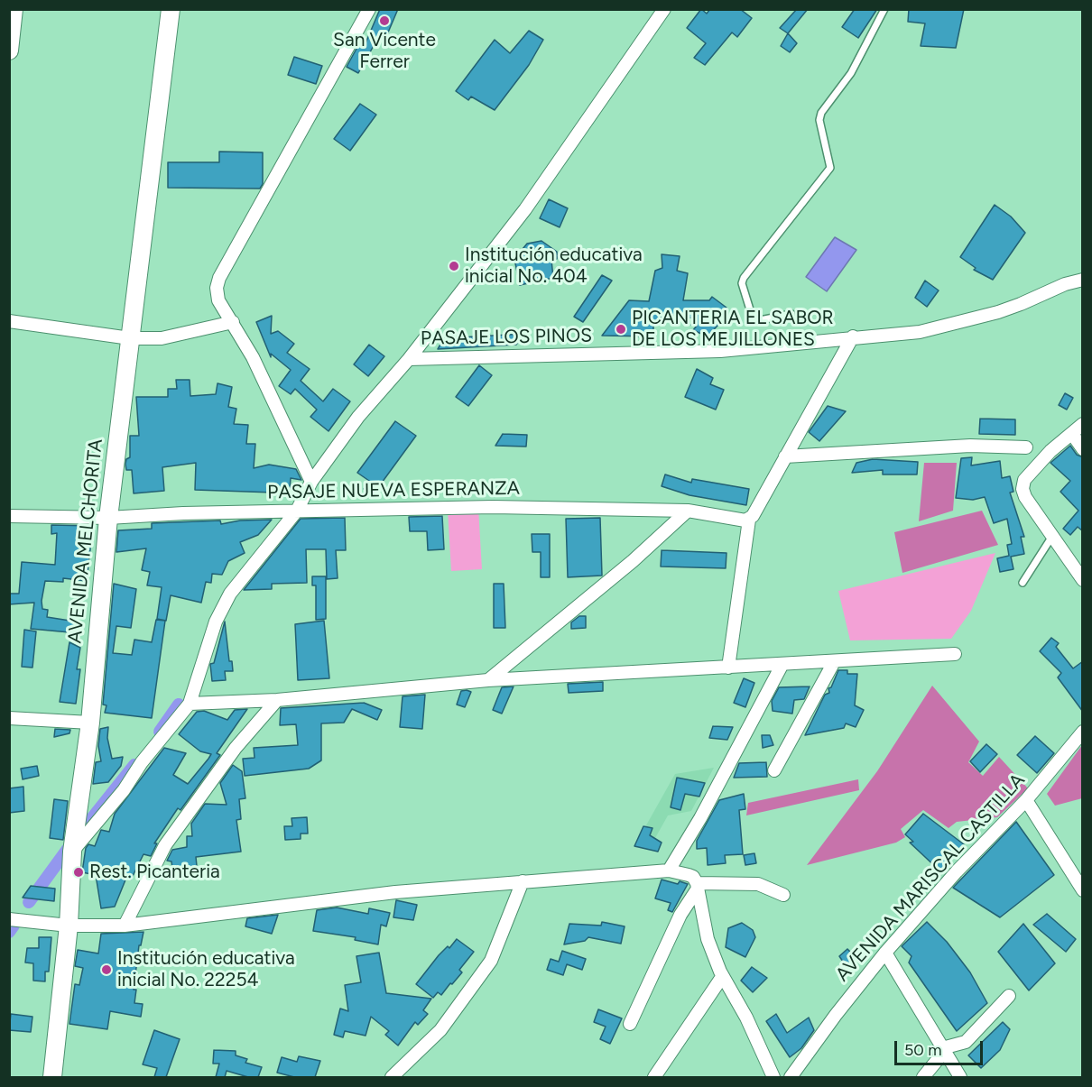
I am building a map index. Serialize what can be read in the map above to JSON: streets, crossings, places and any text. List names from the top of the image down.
{
  "streets": {
    "main road": ["AVENIDA MELCHORITA"],
    "street": ["PASAJE LOS PINOS", "PASAJE NUEVA ESPERANZA", "AVENIDA MARISCAL CASTILLA"]
  },
  "crossings": [
    ["PASAJE NUEVA ESPERANZA", "AVENIDA MELCHORITA"]
  ],
  "places": [
    "San Vicente Ferrer",
    "Institución educativa inicial No. 404",
    "PICANTERIA EL SABOR DE LOS MEJILLONES",
    "Rest. Picanteria",
    "Institución educativa inicial No. 22254"
  ],
  "scale_bar": "50 m"
}
